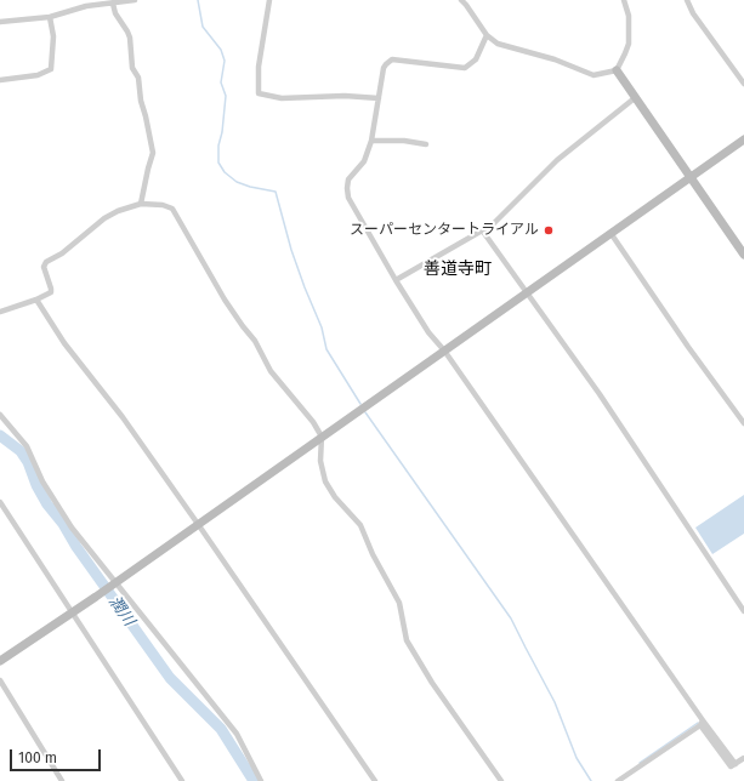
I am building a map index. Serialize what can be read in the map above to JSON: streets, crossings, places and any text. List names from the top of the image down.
{
  "districts": ["善道寺町"],
  "water": ["潤川"],
  "places": ["スーパーセンタートライアル"],
  "scale_bar": "100 m"
}
